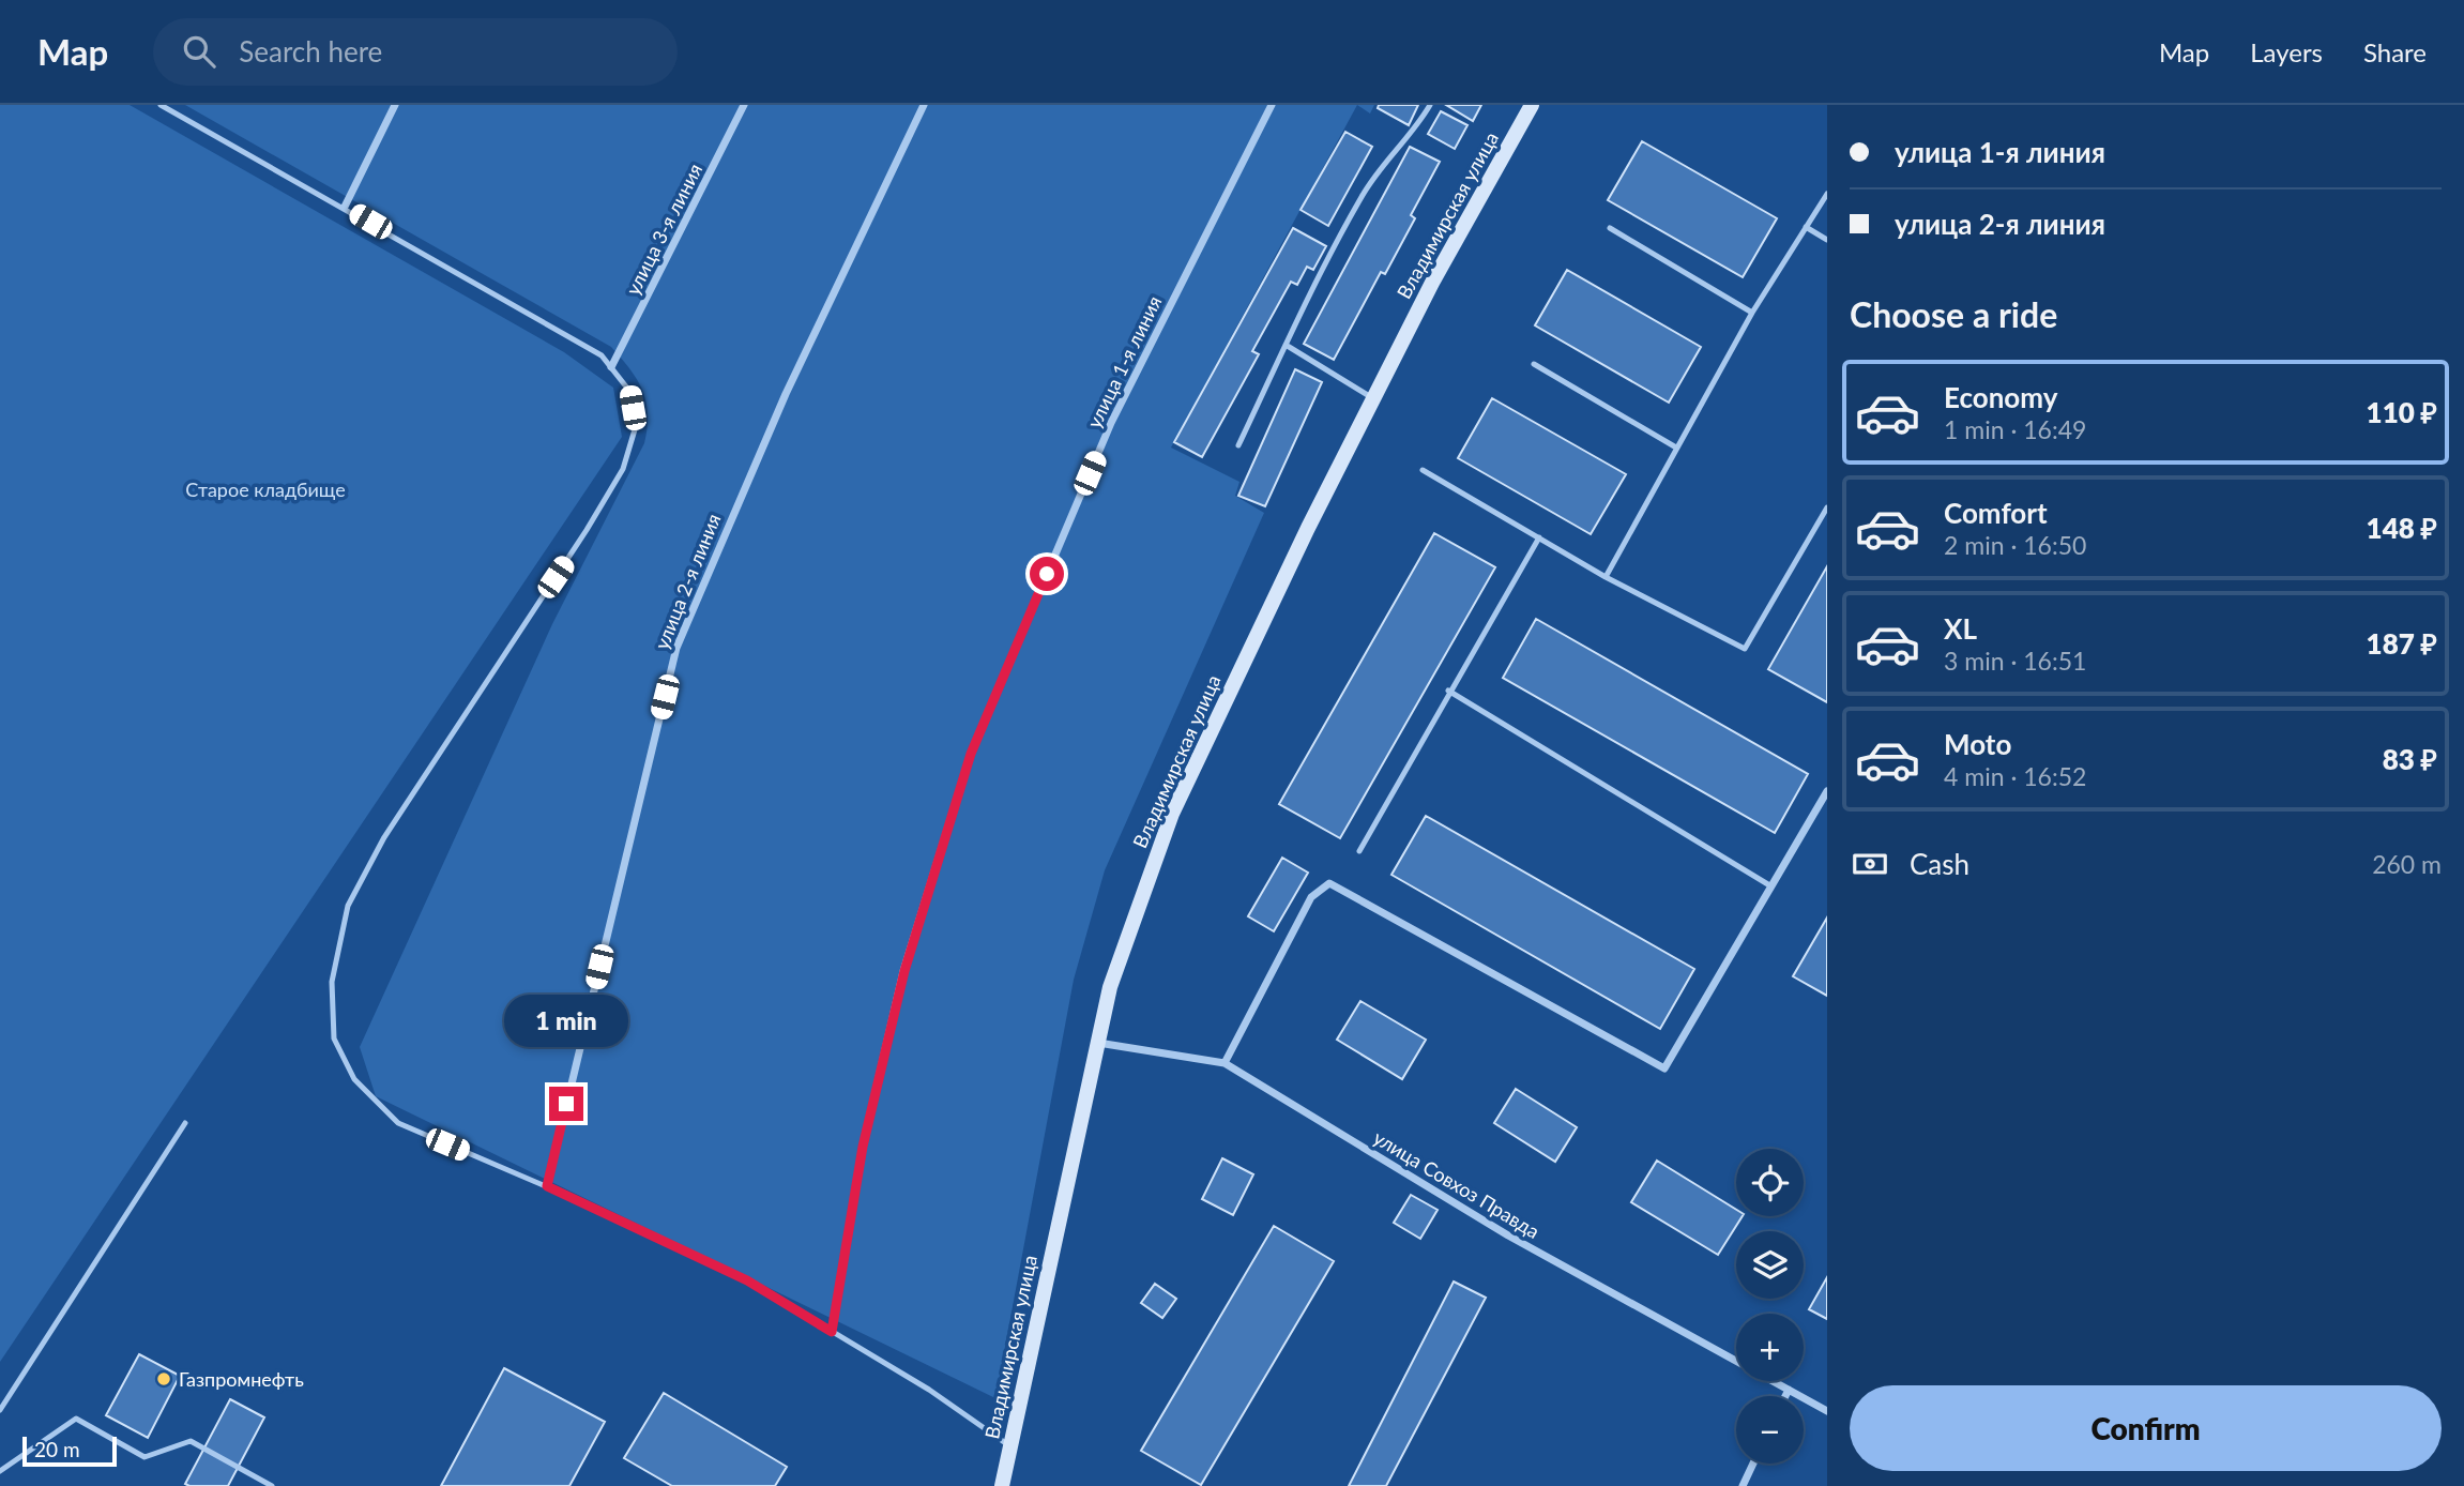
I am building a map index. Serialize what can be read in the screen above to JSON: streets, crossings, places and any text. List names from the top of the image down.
{
  "streets": {
    "street": [
      "Владимирская улица",
      "улица 3-я линия",
      "улица 1-я линия",
      "улица 2-я линия",
      "улица Совхоз Правда"
    ]
  },
  "crossings": [
    ["Владимирская улица", "улица Совхоз Правда"]
  ],
  "parks": ["Старое кладбище"],
  "places": ["Газпромнефть"],
  "scale_bar": "20 m",
  "page": {
    "header": "Map",
    "search": "Search here",
    "nav": ["Map", "Layers", "Share"],
    "banner": ["улица 1-я линия", "улица 2-я линия"],
    "heading": "Choose a ride",
    "list": [
      {
        "name": "Economy",
        "note": "1 min · 16:49",
        "value": "110 ₽"
      },
      {
        "name": "Comfort",
        "note": "2 min · 16:50",
        "value": "148 ₽"
      },
      {
        "name": "XL",
        "note": "3 min · 16:51",
        "value": "187 ₽"
      },
      {
        "name": "Moto",
        "note": "4 min · 16:52",
        "value": "83 ₽"
      }
    ],
    "pay": ["Cash", "260 m"],
    "bubble": "1 min",
    "map_buttons": ["+", "−"],
    "buttons": "Confirm",
    "scale": "20 m"
  }
}
